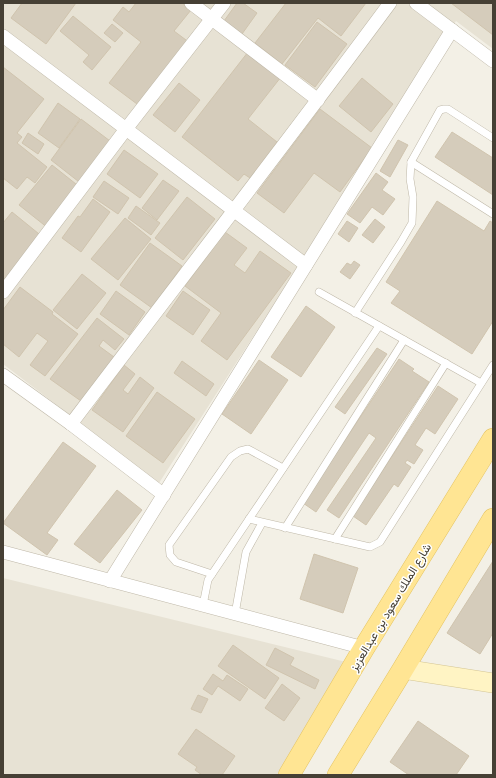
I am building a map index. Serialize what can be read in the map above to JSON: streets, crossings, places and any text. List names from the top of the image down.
{
  "streets": {
    "main road": ["شارع الملك سعود بن عبدالعزيز"]
  }
}
